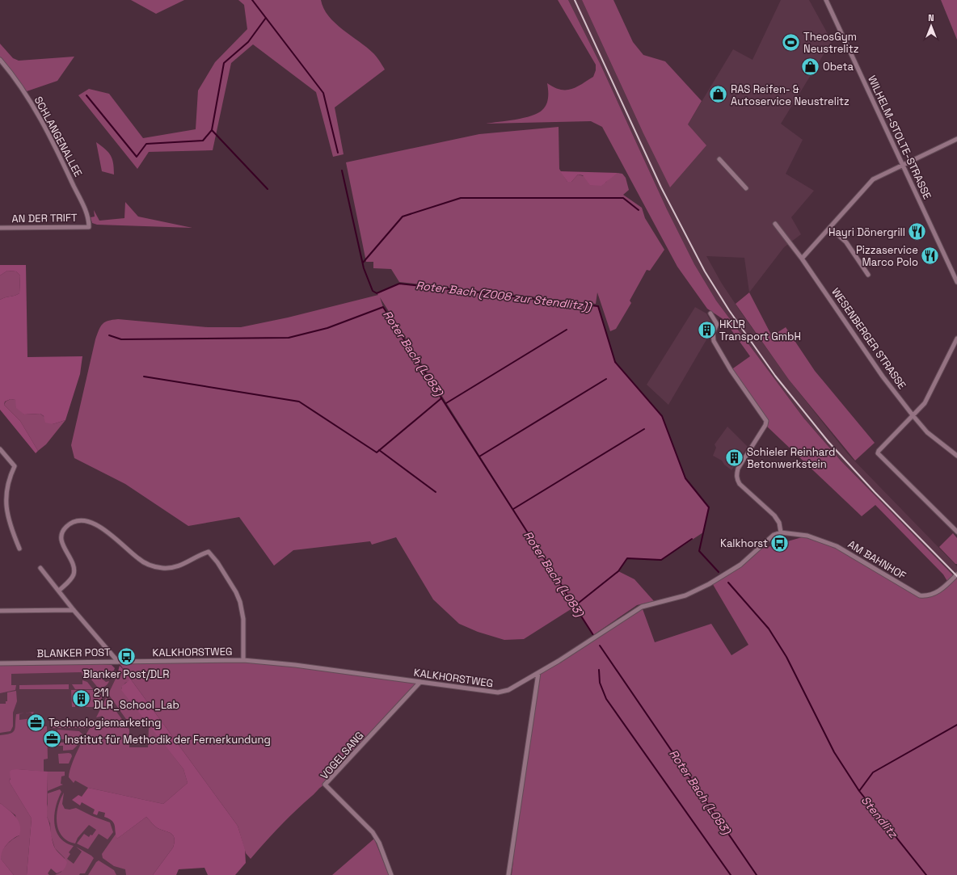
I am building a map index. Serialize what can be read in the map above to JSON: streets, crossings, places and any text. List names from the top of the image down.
{
  "streets": {
    "street": [
      "SCHLANGENALLEE",
      "WILHELM-STOLTE-STRASSE",
      "AN DER TRIFT",
      "WESENBERGER STRASSE",
      "AM BAHNHOF",
      "KALKHORSTWEG",
      "BLANKER POST",
      "VOGELSANG"
    ]
  },
  "crossings": [
    ["SCHLANGENALLEE", "AN DER TRIFT"],
    ["AM BAHNHOF", "KALKHORSTWEG"],
    ["KALKHORSTWEG", "BLANKER POST"],
    ["KALKHORSTWEG", "VOGELSANG"]
  ],
  "water": ["Roter Bach (Z008 zur Stendlitz))", "Roter Bach (L083)", "Stendlitz"],
  "places": {
    "sports": ["TheosGym Neustrelitz"],
    "shop": ["Obeta", "RAS Reifen- & Autoservice Neustrelitz"],
    "restaurant": ["Hayri Dönergrill", "Pizzaservice Marco Polo"],
    "building": ["HKLR Transport GmbH", "Schieler Reinhard Betonwerkstein", "211 DLR_School_Lab"],
    "bus stop": ["Kalkhorst", "Blanker Post/DLR"],
    "office": ["Technologiemarketing", "Institut für Methodik der Fernerkundung"]
  },
  "north": "top"
}
